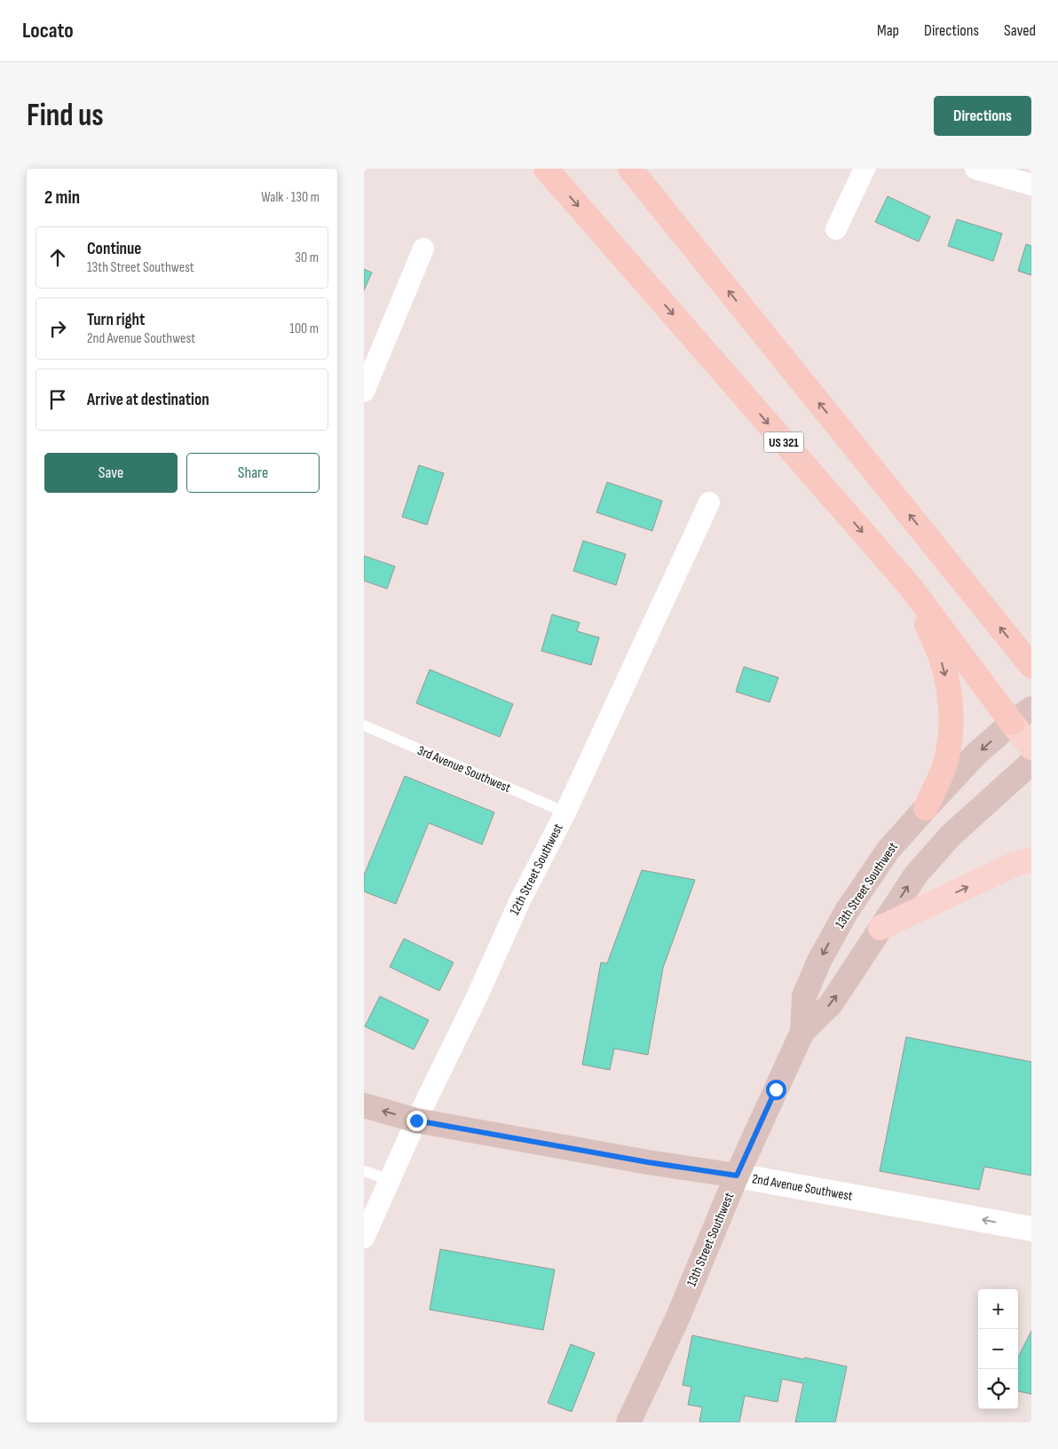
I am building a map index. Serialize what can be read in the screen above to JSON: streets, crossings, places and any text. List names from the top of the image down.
{
  "streets": {
    "highway": ["US 321"],
    "main road": ["13th Street Southwest", "2nd Avenue Southwest"],
    "street": ["12th Street Southwest"],
    "lane": ["3rd Avenue Southwest"]
  },
  "crossings": [
    ["US 321", "13th Street Southwest"],
    ["3rd Avenue Southwest", "12th Street Southwest"],
    ["12th Street Southwest", "2nd Avenue Southwest"],
    ["13th Street Southwest", "2nd Avenue Southwest"]
  ],
  "one_way": ["2nd Avenue Southwest"],
  "page": {
    "header": "Locato",
    "nav": ["Map", "Directions", "Saved"],
    "buttons": [
      "Directions",
      ["Save", "Share"]
    ],
    "title": "Find us",
    "heading": ["2 min", "Walk · 130 m"],
    "list": [
      ["Continue", "13th Street Southwest", "30 m"],
      ["Turn right", "2nd Avenue Southwest", "100 m"],
      "Arrive at destination"
    ],
    "map_buttons": ["+", "−"]
  }
}
